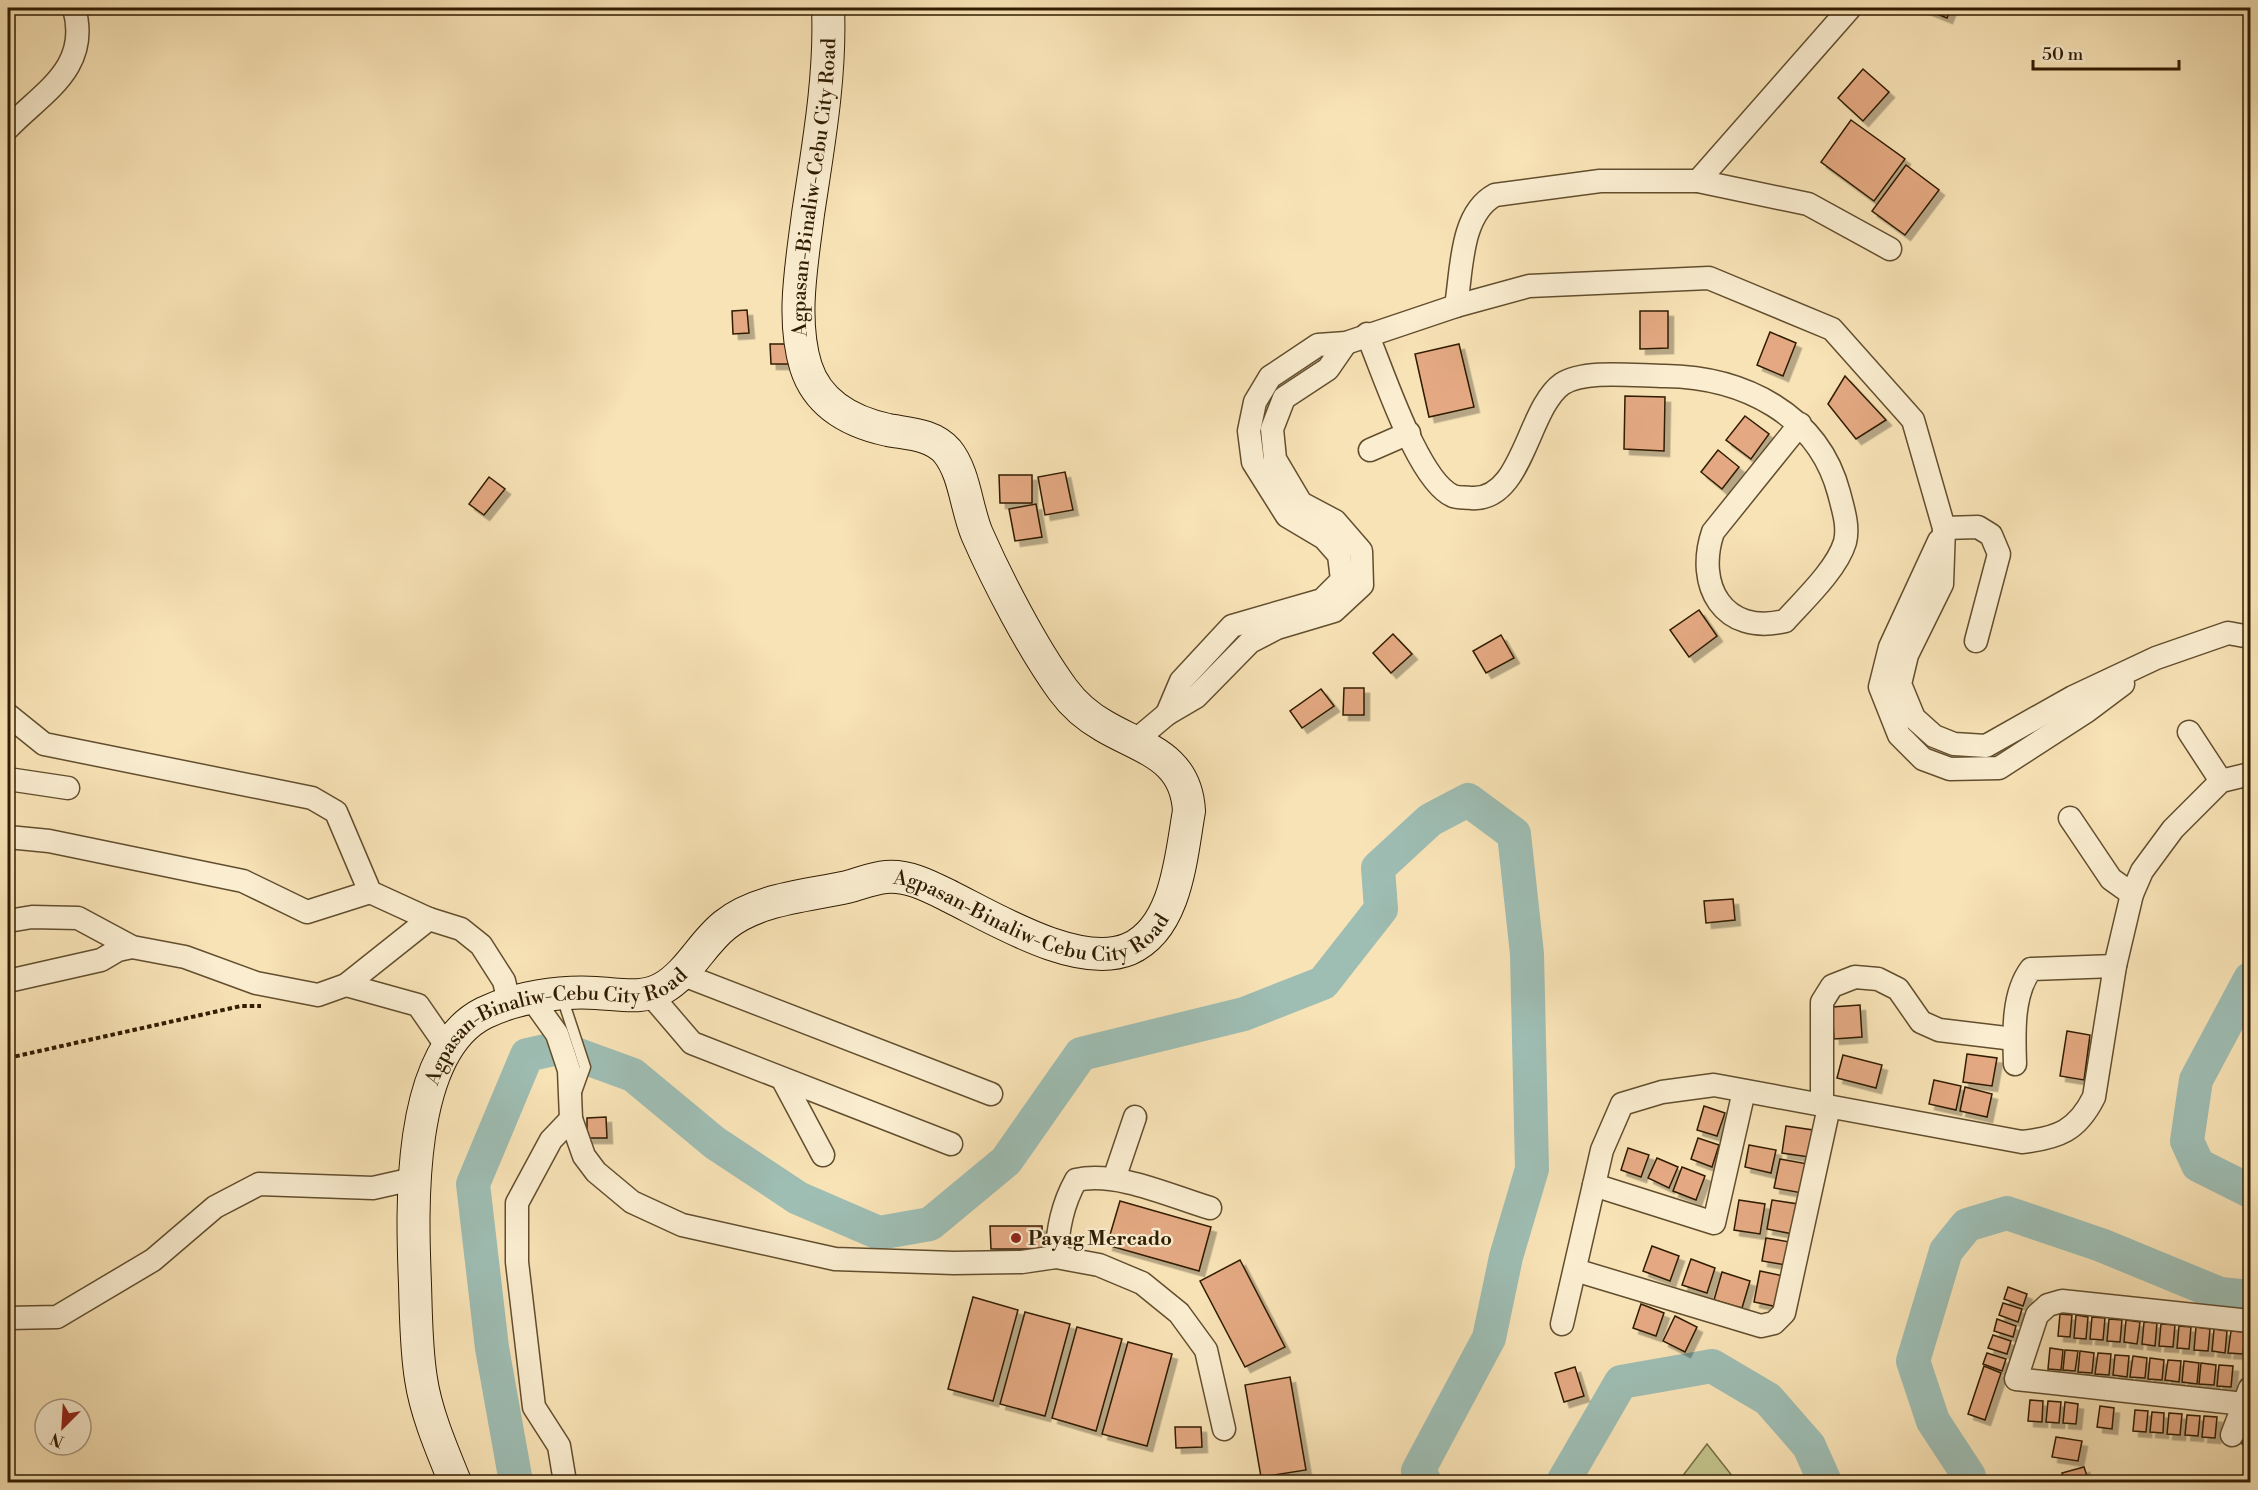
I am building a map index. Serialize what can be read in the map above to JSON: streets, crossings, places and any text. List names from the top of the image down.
{
  "streets": {
    "main road": ["Agpasan-Binaliw-Cebu City Road"]
  },
  "places": ["Payag Mercado"],
  "scale_bar": "50 m",
  "north": "bottom left"
}
